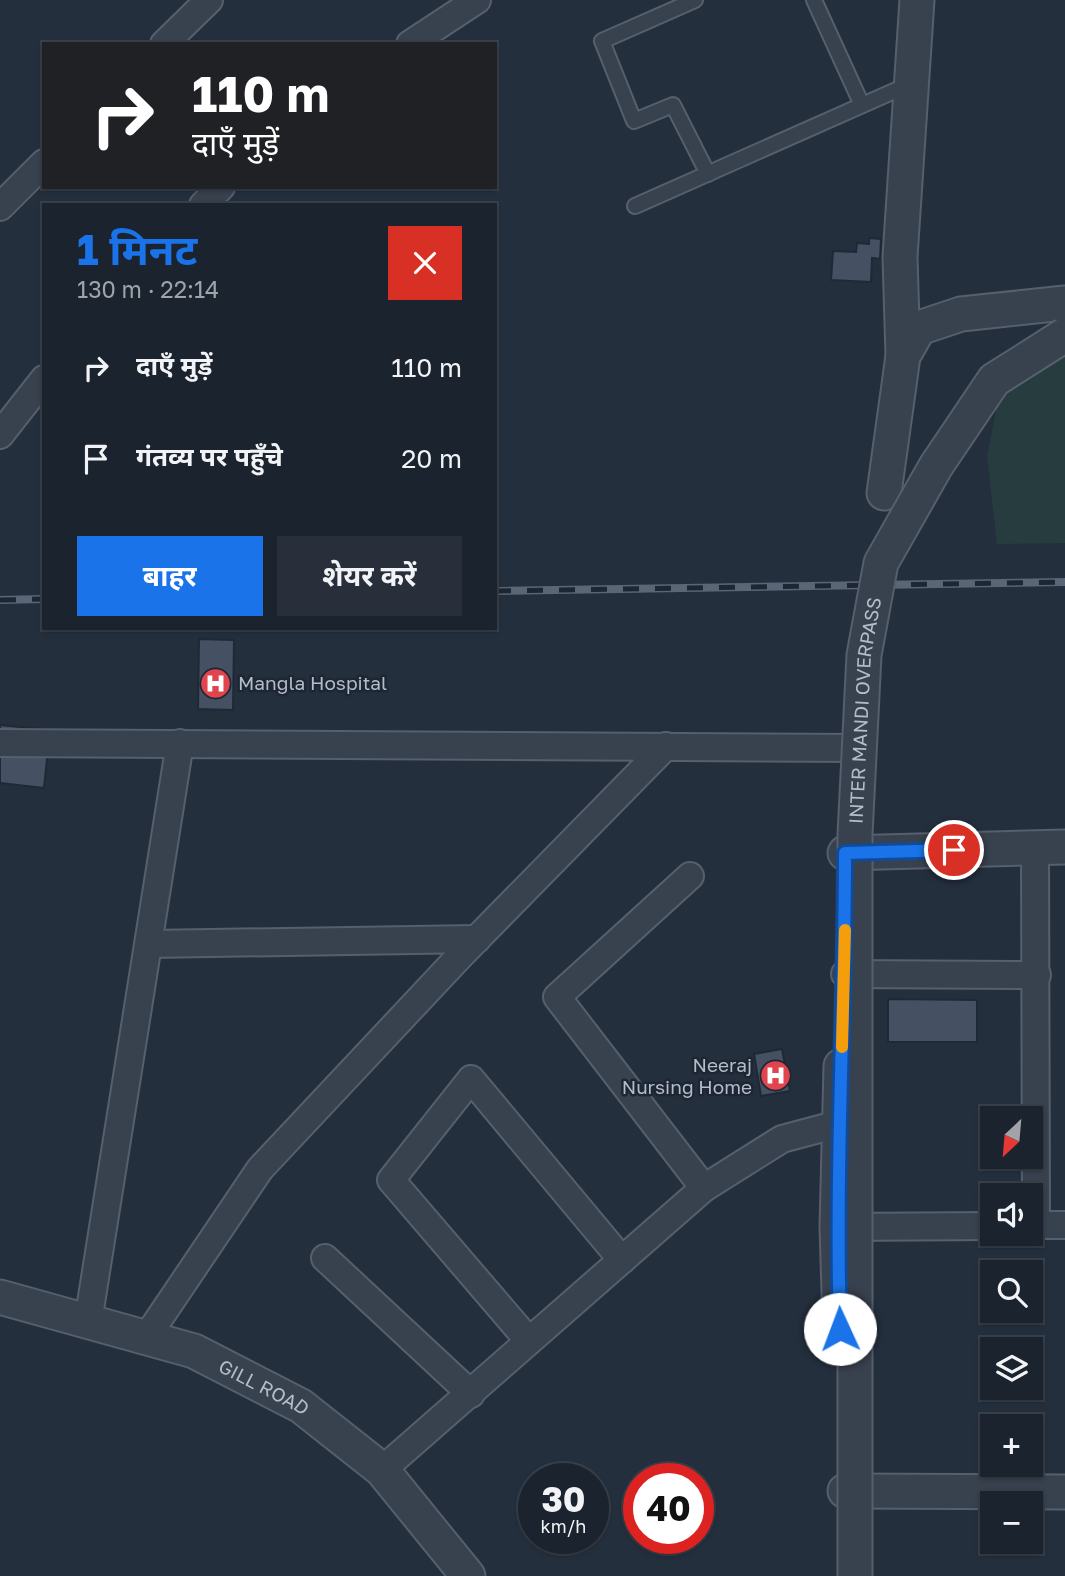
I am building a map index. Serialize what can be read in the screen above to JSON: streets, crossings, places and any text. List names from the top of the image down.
{
  "streets": {
    "street": ["INTER MANDI OVERPASS", "GILL ROAD"]
  },
  "places": {
    "hospital": ["Mangla Hospital", "Neeraj Nursing Home"]
  },
  "north": "bottom left",
  "page": {
    "turn": ["110 m", "दाएँ मुड़ें"],
    "heading": ["1 मिनट", "130 m · 22:14"],
    "list": [
      {
        "name": "दाएँ मुड़ें",
        "value": "110 m"
      },
      {
        "name": "गंतव्य पर पहुँचे",
        "value": "20 m"
      }
    ],
    "buttons": ["बाहर", "शेयर करें"],
    "map_buttons": ["+", "−"],
    "speed": "30 km/h",
    "limit": "40"
  }
}
